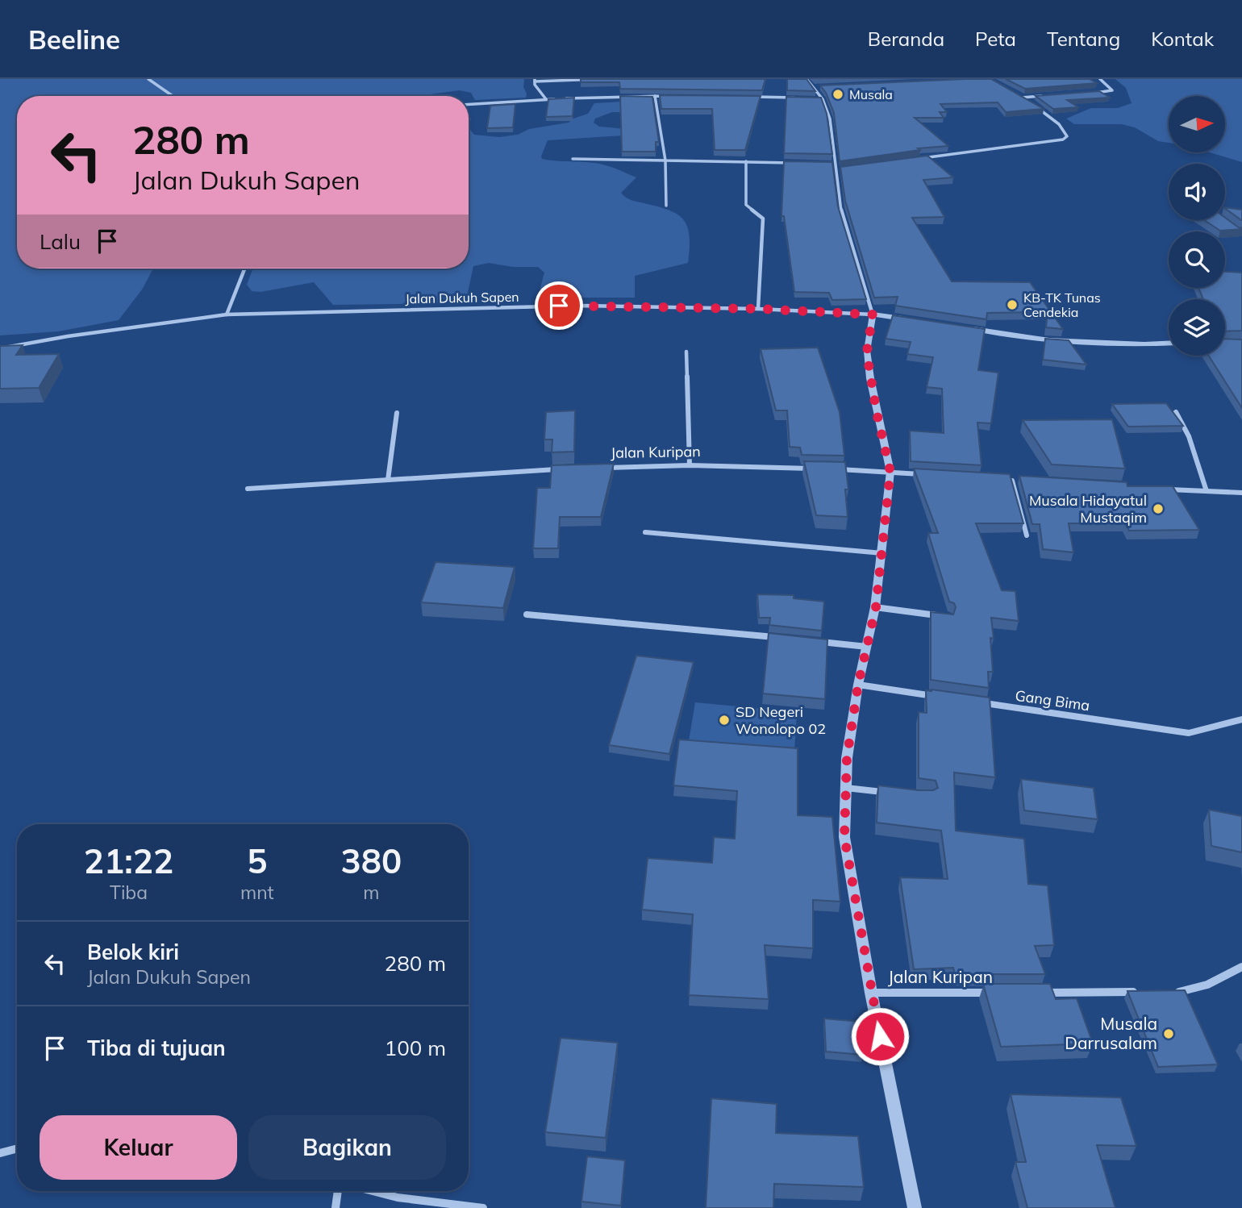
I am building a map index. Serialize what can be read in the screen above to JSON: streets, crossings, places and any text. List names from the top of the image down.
{
  "streets": {
    "street": ["Jalan Dukuh Sapen", "Jalan Kuripan", "Gang Bima"]
  },
  "places": [
    "Musala",
    "KB-TK Tunas Cendekia",
    "Musala Hidayatul Mustaqim",
    "SD Negeri Wonolopo 02",
    "Musala Darrusalam"
  ],
  "north": "right",
  "page": {
    "header": "Beeline",
    "nav": [
      "Beranda",
      "Peta",
      "Tentang",
      "Kontak"
    ],
    "turn": ["280 m", "Jalan Dukuh Sapen"],
    "then": "Lalu",
    "eta": [
      "21:22",
      "Tiba",
      "5",
      "mnt",
      "380",
      "m"
    ],
    "list": [
      {
        "name": "Belok kiri",
        "note": "Jalan Dukuh Sapen",
        "value": "280 m"
      },
      {
        "name": "Tiba di tujuan",
        "value": "100 m"
      }
    ],
    "buttons": ["Keluar", "Bagikan"]
  }
}
